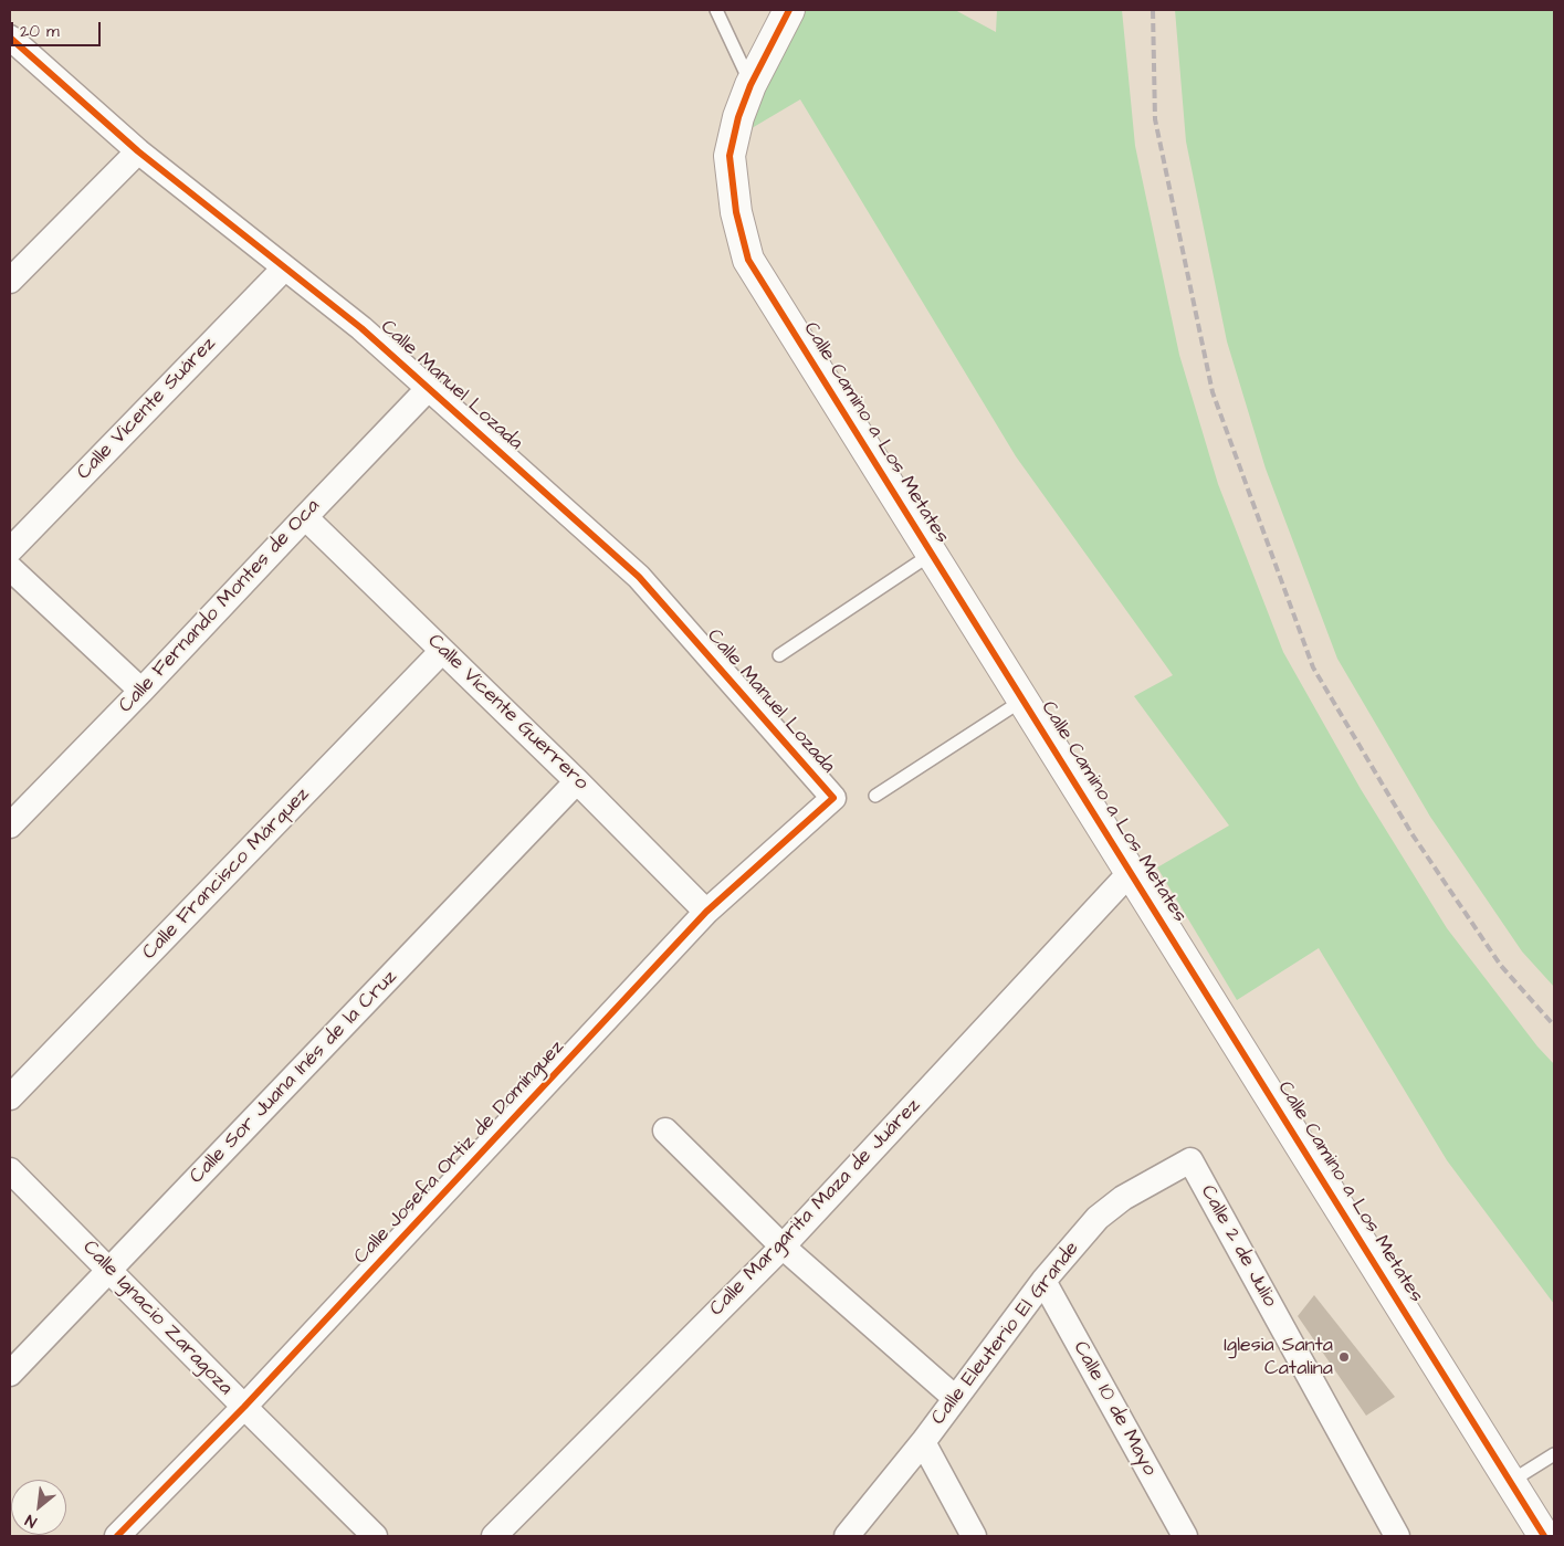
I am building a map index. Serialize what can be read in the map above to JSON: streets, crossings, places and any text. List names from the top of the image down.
{
  "streets": {
    "street": [
      "Calle Manuel Lozada",
      "Calle Vicente Suárez",
      "Calle Camino a Los Metates",
      "Calle Fernando Montes de Oca",
      "Calle Vicente Guerrero",
      "Calle Francisco Márquez",
      "Calle Sor Juana Inés de la Cruz",
      "Calle Josefa Ortiz de Domínguez",
      "Calle Margarita Maza de Juárez",
      "Calle 2 de Julio",
      "Calle Ignacio Zaragoza",
      "Calle Eleuterio El Grande",
      "Calle 10 de Mayo"
    ]
  },
  "crossings": [
    ["Calle Manuel Lozada", "Calle Vicente Suárez"],
    ["Calle Manuel Lozada", "Calle Fernando Montes de Oca"],
    ["Calle Manuel Lozada", "Calle Josefa Ortiz de Domínguez"],
    ["Calle Camino a Los Metates", "Calle Margarita Maza de Juárez"],
    ["Calle Fernando Montes de Oca", "Calle Vicente Guerrero"],
    ["Calle Vicente Guerrero", "Calle Francisco Márquez"],
    ["Calle Vicente Guerrero", "Calle Sor Juana Inés de la Cruz"],
    ["Calle Vicente Guerrero", "Calle Josefa Ortiz de Domínguez"],
    ["Calle Sor Juana Inés de la Cruz", "Calle Ignacio Zaragoza"],
    ["Calle Josefa Ortiz de Domínguez", "Calle Ignacio Zaragoza"],
    ["Calle 2 de Julio", "Calle Eleuterio El Grande"],
    ["Calle Eleuterio El Grande", "Calle 10 de Mayo"]
  ],
  "places": ["Iglesia Santa Catalina"],
  "scale_bar": "20 m",
  "north": "bottom left"
}
